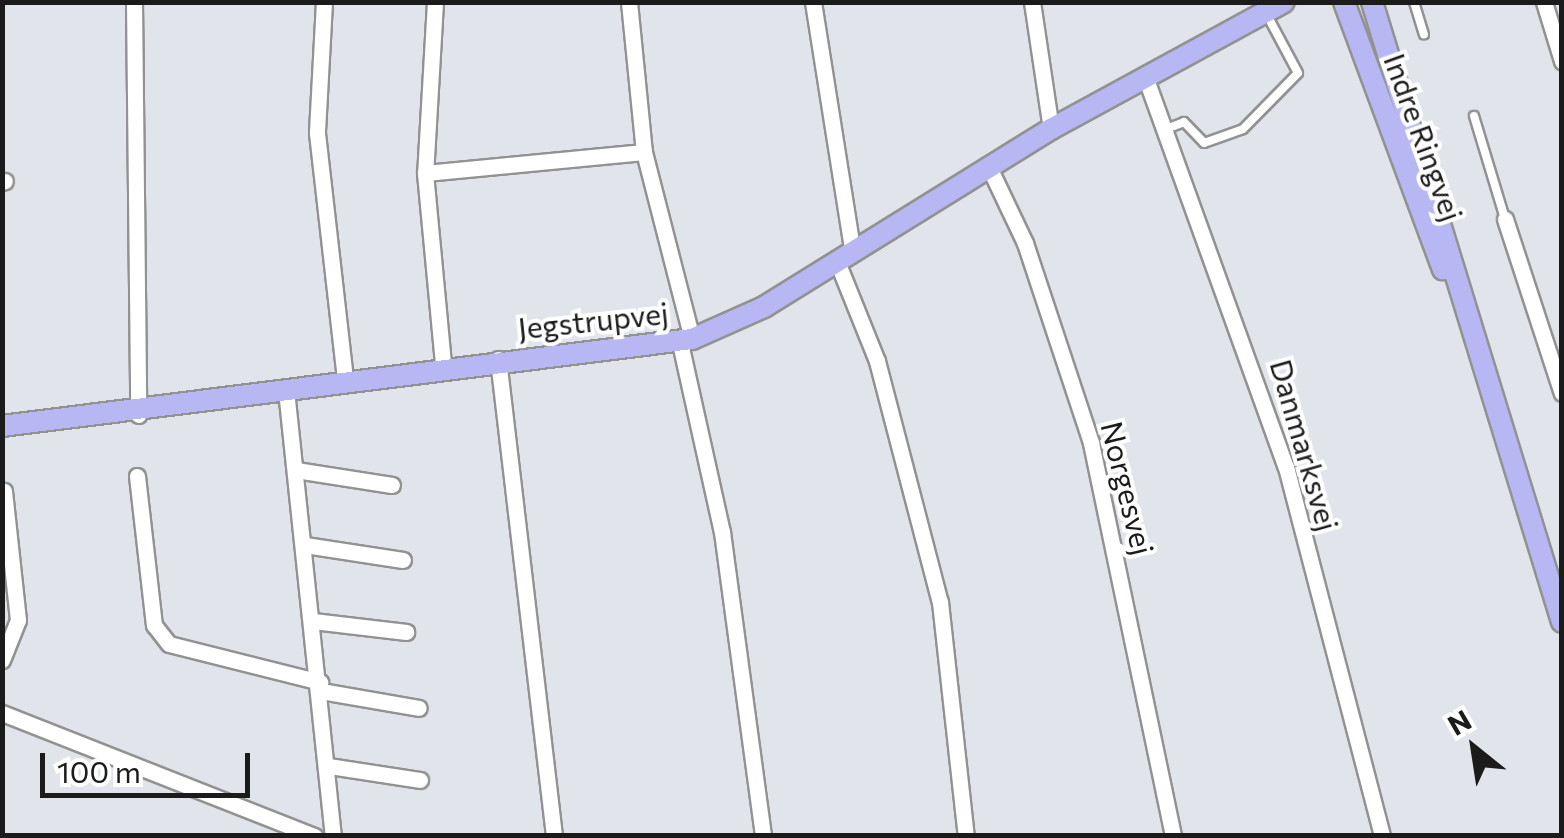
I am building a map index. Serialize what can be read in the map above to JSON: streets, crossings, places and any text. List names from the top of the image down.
{
  "streets": {
    "street": [
      "Indre Ringvej",
      "Jegstrupvej",
      "Danmarksvej",
      "Norgesvej"
    ]
  },
  "crossings": [
    ["Jegstrupvej", "Danmarksvej"],
    ["Jegstrupvej", "Norgesvej"]
  ],
  "scale_bar": "100 m",
  "north": "top left"
}
